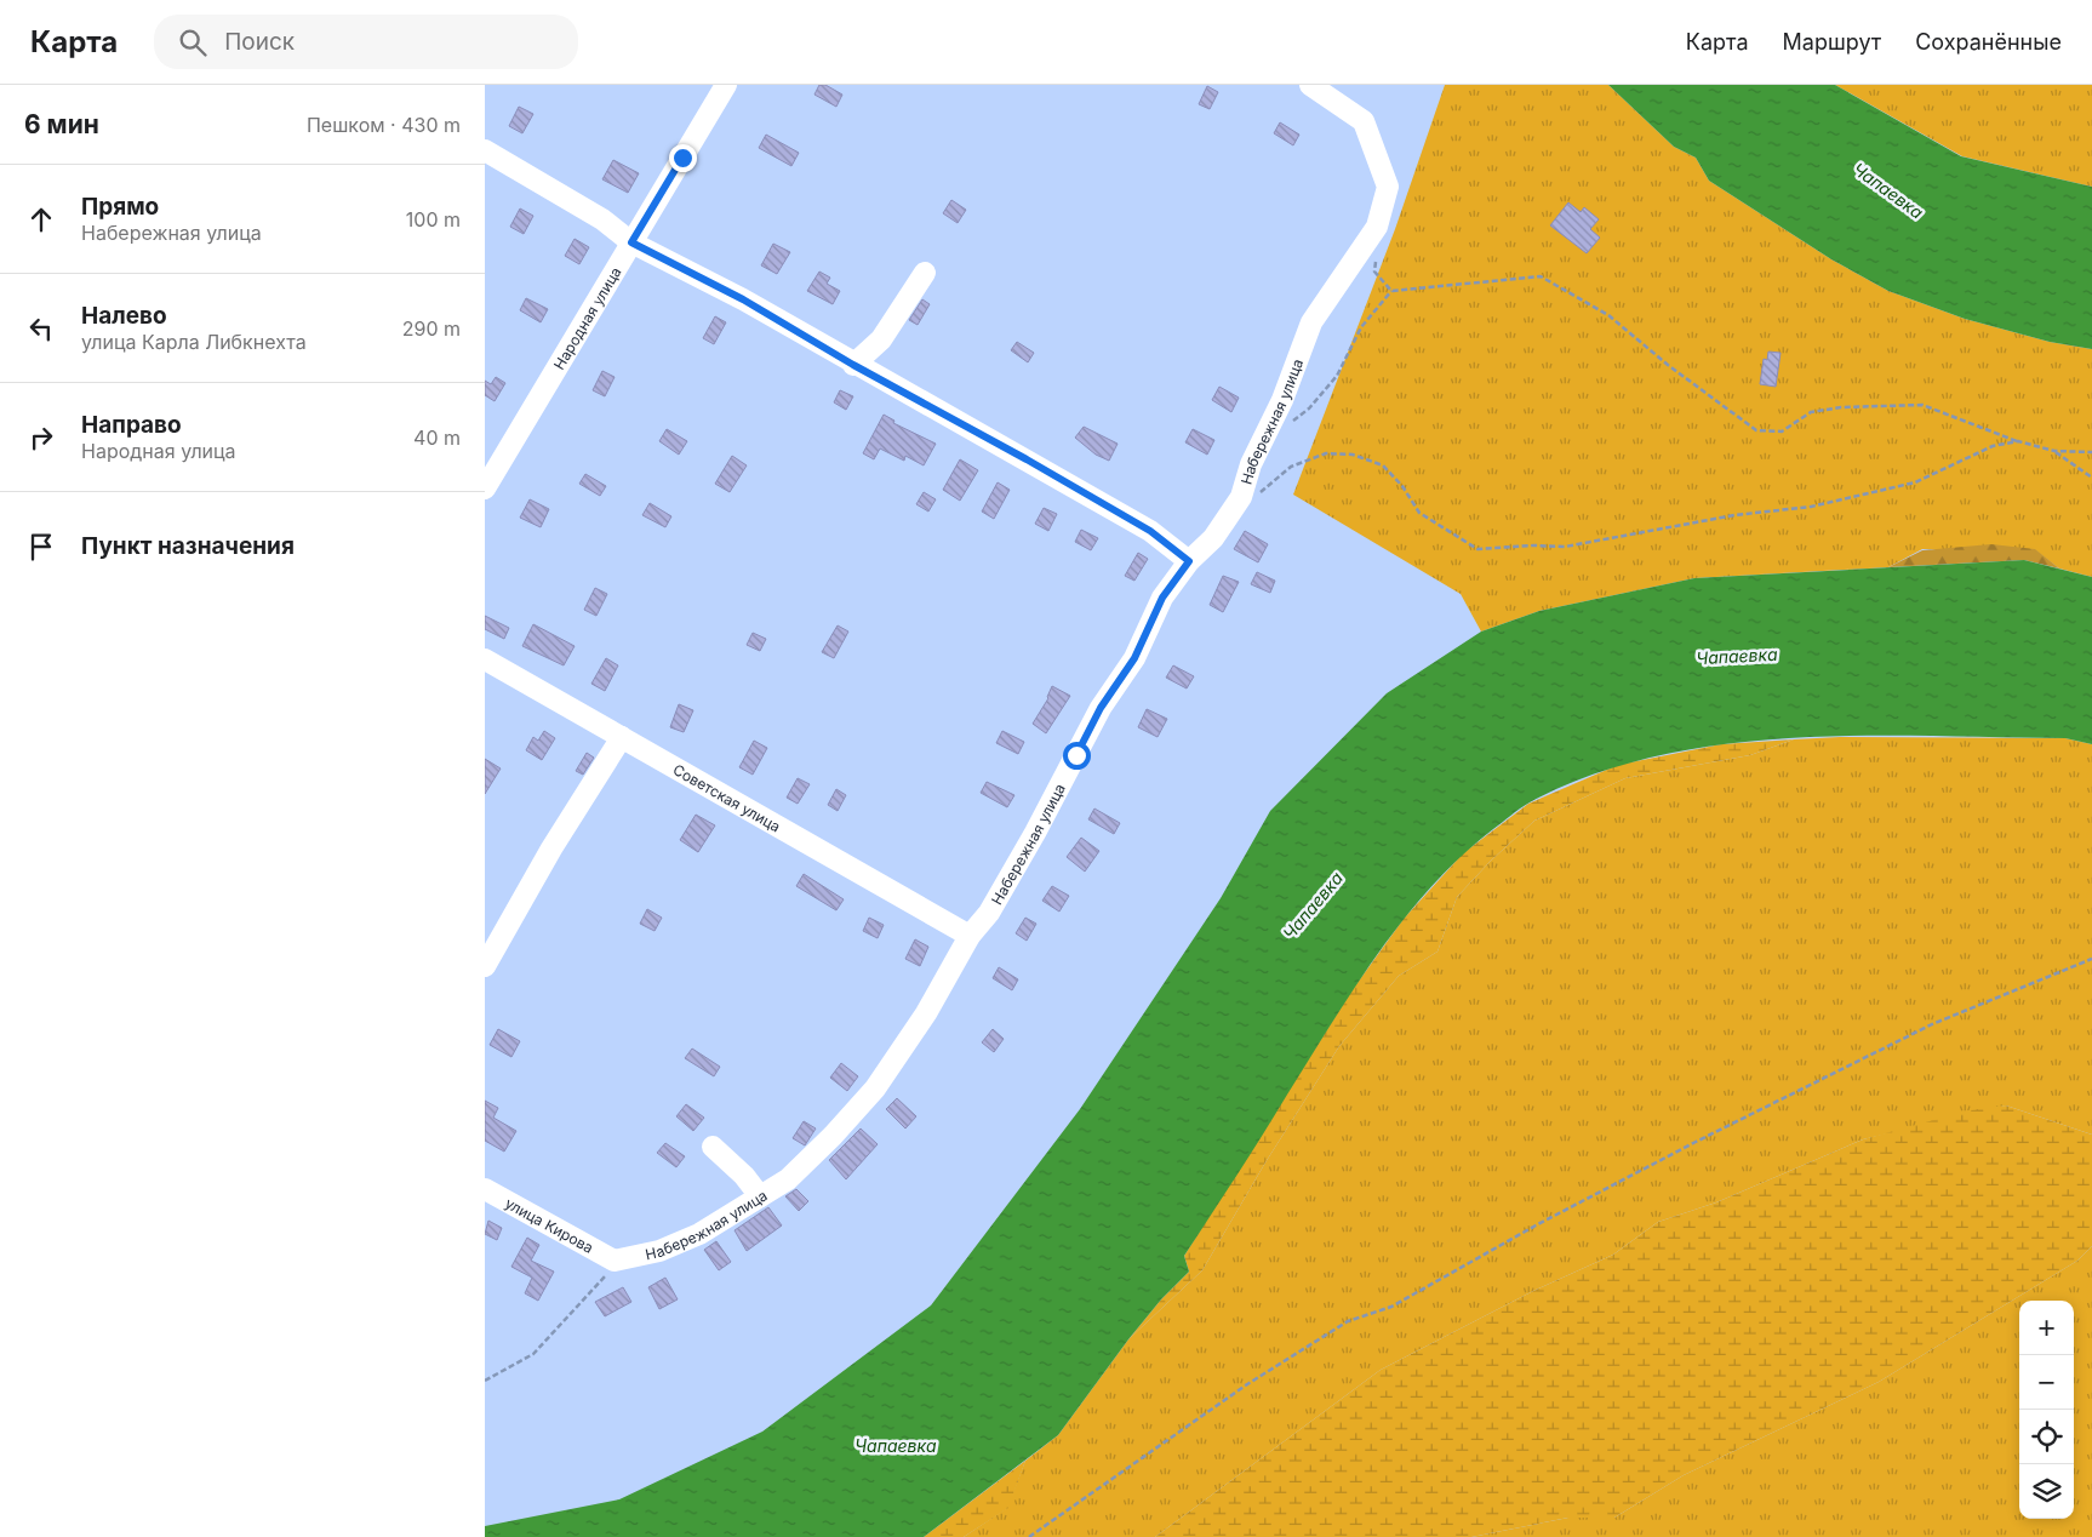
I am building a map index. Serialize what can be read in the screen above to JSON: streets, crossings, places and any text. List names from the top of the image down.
{
  "streets": {
    "street": [
      "Народная улица",
      "Набережная улица",
      "Советская улица",
      "улица Кирова"
    ]
  },
  "crossings": [
    ["Набережная улица", "Советская улица"],
    ["Набережная улица", "улица Кирова"]
  ],
  "water": ["Чапаевка"],
  "page": {
    "header": "Карта",
    "search": "Поиск",
    "nav": ["Карта", "Маршрут", "Сохранённые"],
    "heading": ["6 мин", "Пешком · 430 m"],
    "list": [
      ["Прямо", "Набережная улица", "100 m"],
      ["Налево", "улица Карла Либкнехта", "290 m"],
      ["Направо", "Народная улица", "40 m"],
      "Пункт назначения"
    ],
    "map_buttons": ["+", "−"]
  }
}
